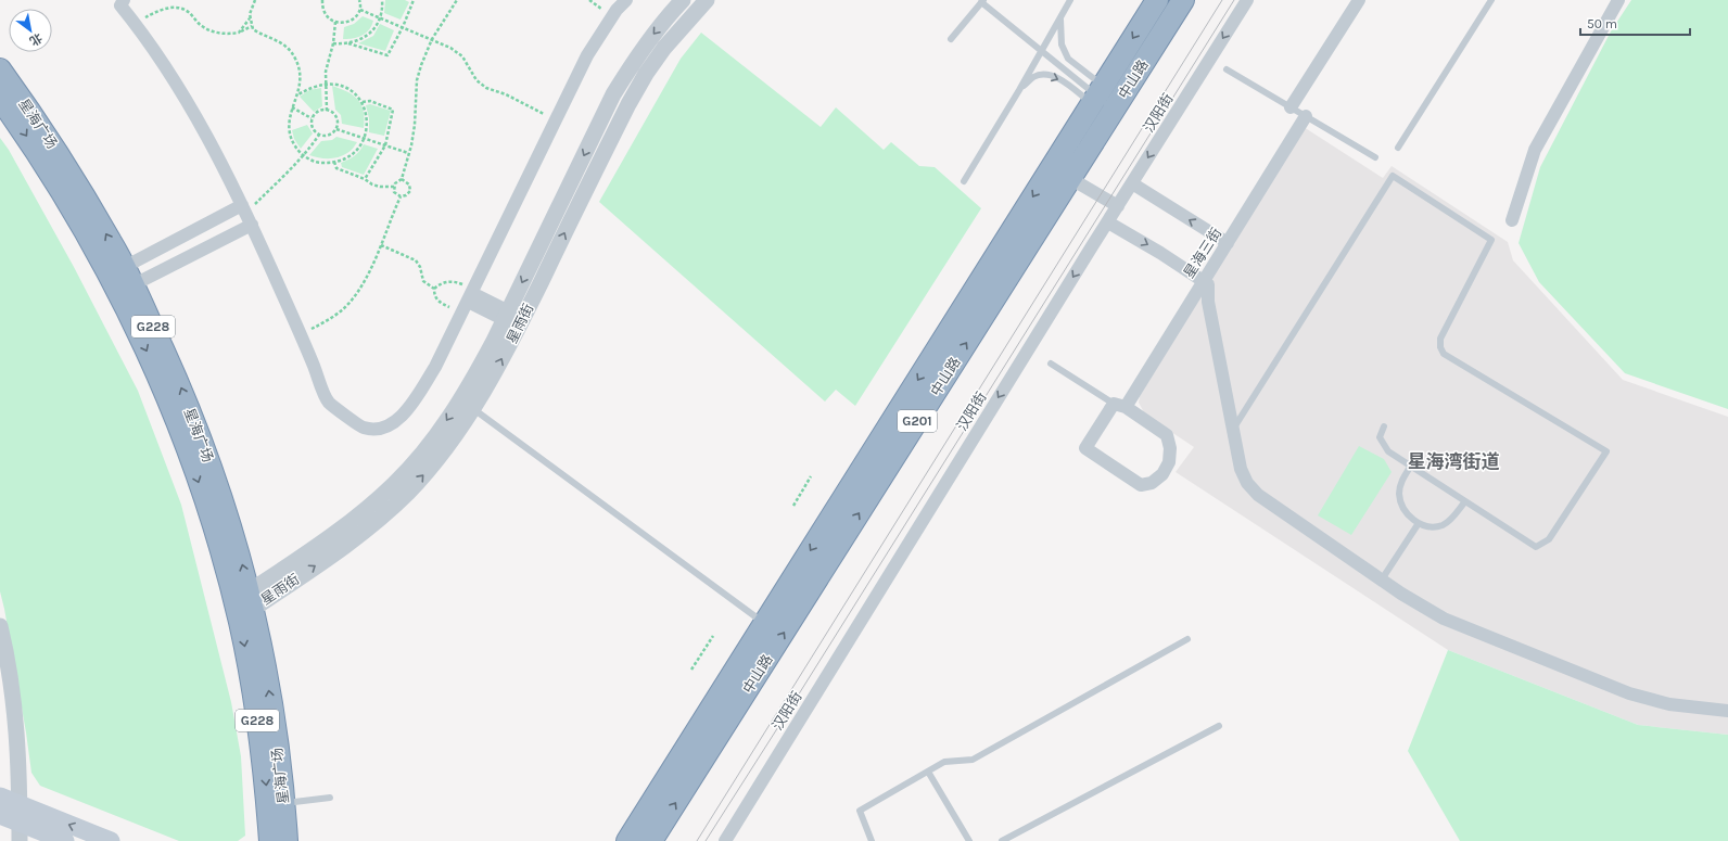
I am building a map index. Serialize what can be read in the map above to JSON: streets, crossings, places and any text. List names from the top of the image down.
{
  "streets": {
    "highway": [
      "中山路",
      "星海广场",
      "G228",
      "G201"
    ],
    "street": ["汉阳街", "星海三街", "星雨街"]
  },
  "crossings": [
    ["星海广场", "星雨街"]
  ],
  "one_way": ["汉阳街"],
  "districts": ["星海湾街道"],
  "scale_bar": "50 m",
  "north": "bottom right"
}
